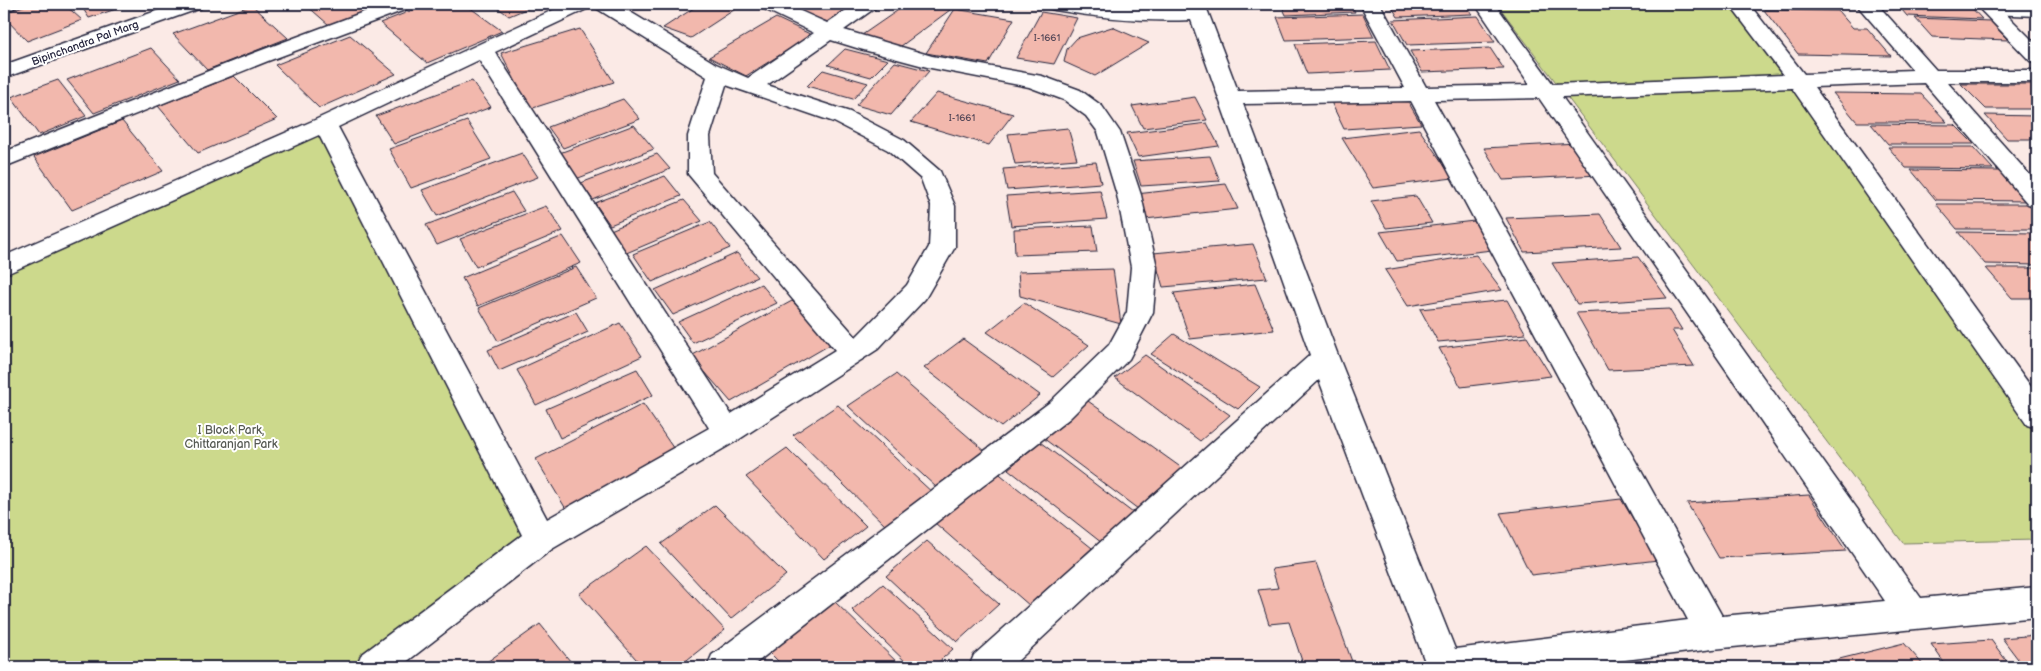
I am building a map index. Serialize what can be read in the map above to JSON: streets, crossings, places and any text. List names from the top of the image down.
{
  "streets": {
    "street": ["Bipinchandra Pal Marg"]
  },
  "parks": ["I Block Park, Chittaranjan Park"],
  "house_numbers": ["I-1661", "I-1661"]
}
